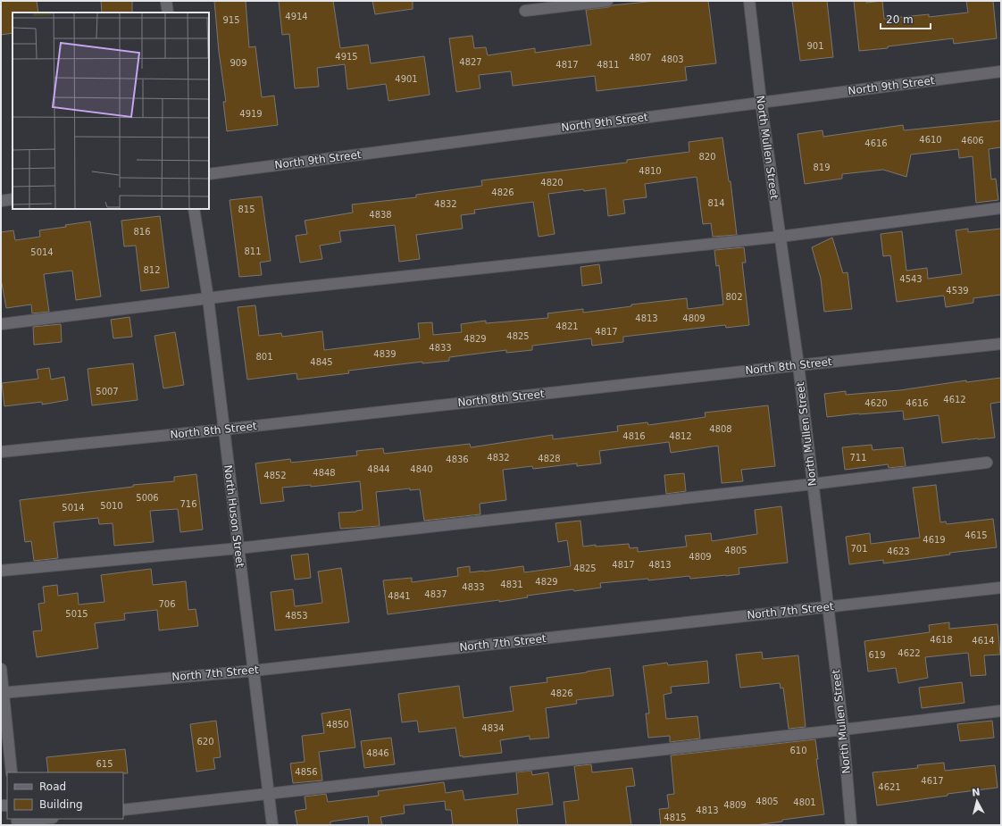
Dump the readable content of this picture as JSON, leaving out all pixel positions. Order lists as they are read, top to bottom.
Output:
{
  "streets": {
    "street": [
      "North 9th Street",
      "North Mullen Street",
      "North 8th Street",
      "North Huson Street",
      "North 7th Street"
    ]
  },
  "crossings": [
    ["North 9th Street", "North Mullen Street"],
    ["North Mullen Street", "North 8th Street"],
    ["North Mullen Street", "North 7th Street"],
    ["North 8th Street", "North Huson Street"],
    ["North Huson Street", "North 7th Street"]
  ],
  "house_numbers": [
    "4914",
    "915",
    "901",
    "4915",
    "4807",
    "4803",
    "4827",
    "909",
    "4817",
    "4811",
    "4901",
    "4919",
    "4610",
    "4606",
    "4616",
    "820",
    "819",
    "4810",
    "4820",
    "4826",
    "814",
    "4832",
    "815",
    "4838",
    "816",
    "811",
    "5014",
    "812",
    "4543",
    "4539",
    "802",
    "4813",
    "4809",
    "4821",
    "4817",
    "4825",
    "4829",
    "4833",
    "4839",
    "801",
    "4845",
    "5007",
    "4612",
    "4620",
    "4616",
    "4808",
    "4816",
    "4812",
    "4832",
    "711",
    "4828",
    "4836",
    "4844",
    "4840",
    "4848",
    "4852",
    "5006",
    "716",
    "5010",
    "5014",
    "4615",
    "4619",
    "701",
    "4805",
    "4623",
    "4809",
    "4817",
    "4813",
    "4825",
    "4829",
    "4831",
    "4833",
    "4837",
    "4841",
    "706",
    "5015",
    "4853",
    "4618",
    "4614",
    "4622",
    "619",
    "4826",
    "4850",
    "4834",
    "620",
    "610",
    "4846",
    "615",
    "4856",
    "4617",
    "4621",
    "4805",
    "4801",
    "4809",
    "4813",
    "4815"
  ],
  "legend": ["Road", "Building"],
  "scale_bar": "20 m",
  "north": "top"
}
